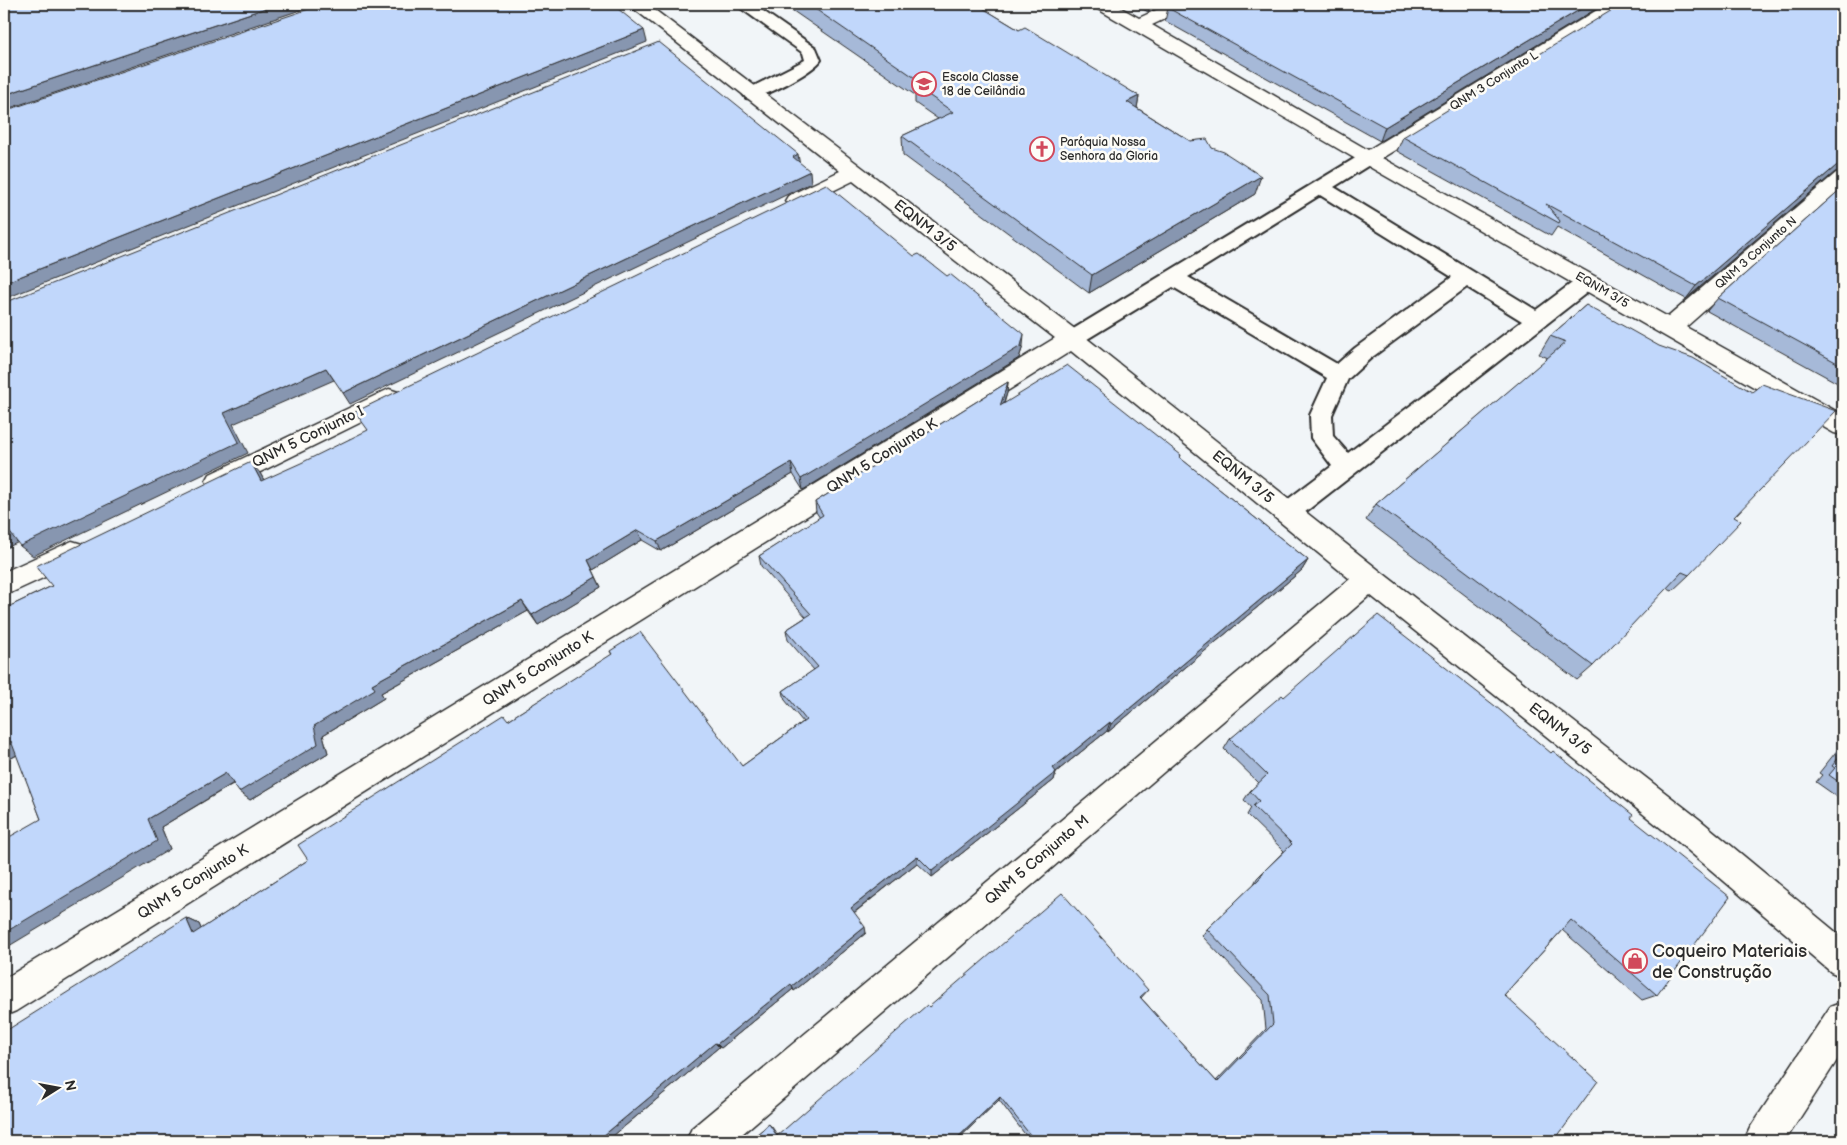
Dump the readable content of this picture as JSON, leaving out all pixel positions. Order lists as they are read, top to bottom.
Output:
{
  "streets": {
    "street": [
      "QNM 3 Conjunto L",
      "EQNM 3/5",
      "QNM 3 Conjunto N",
      "QNM 5 Conjunto I",
      "QNM 5 Conjunto K",
      "QNM 5 Conjunto M"
    ]
  },
  "crossings": [
    ["QNM 3 Conjunto L", "EQNM 3/5"],
    ["EQNM 3/5", "QNM 3 Conjunto N"],
    ["EQNM 3/5", "QNM 5 Conjunto K"],
    ["EQNM 3/5", "QNM 5 Conjunto M"]
  ],
  "places": {
    "school or university": ["Escola Classe 18 de Ceilândia"],
    "church": ["Paróquia Nossa Senhora da Gloria"],
    "shop": ["Coqueiro Materiais de Construção"]
  },
  "north": "right"
}
